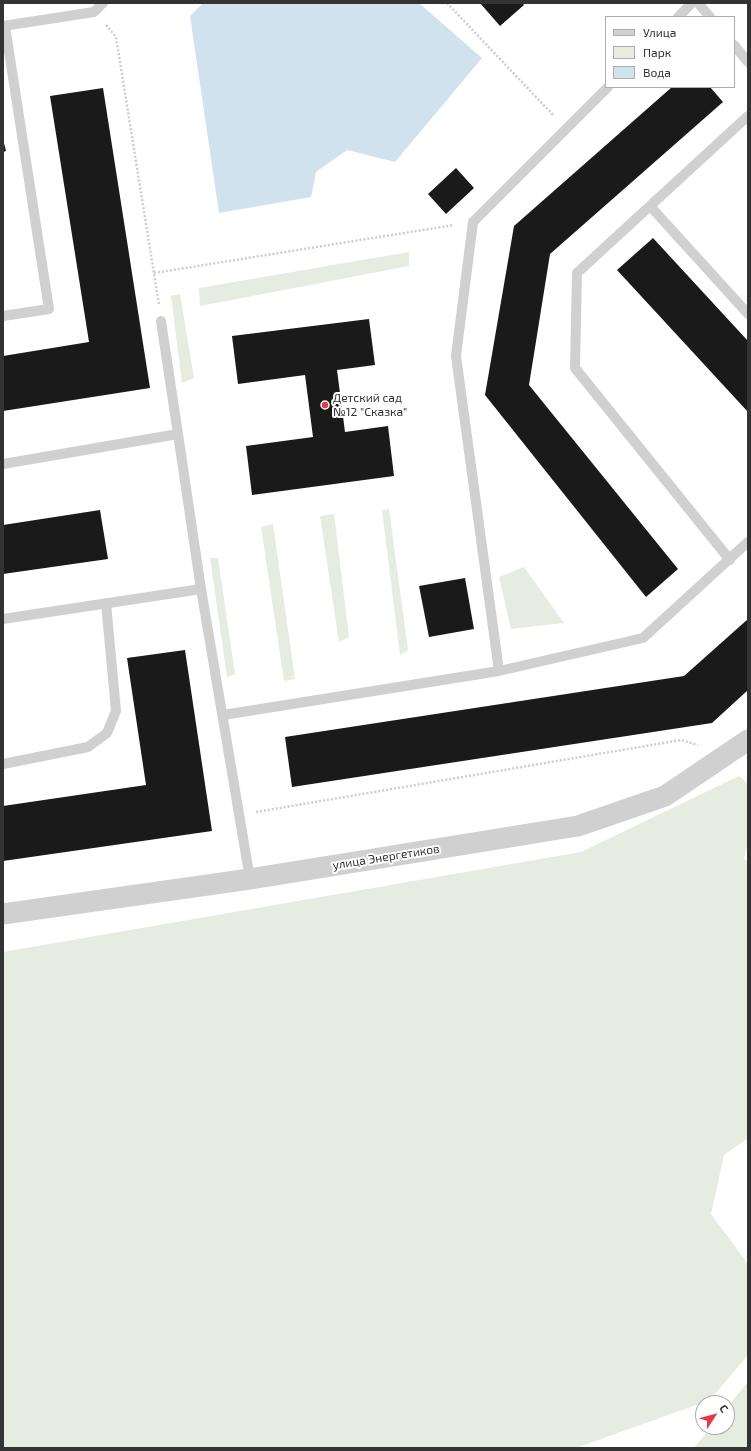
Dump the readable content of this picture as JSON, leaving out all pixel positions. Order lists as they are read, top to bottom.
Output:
{
  "streets": {
    "street": ["улица Энергетиков"]
  },
  "places": ["Детский сад №12 \"Сказка\""],
  "legend": ["Улица", "Парк", "Вода"],
  "north": "top right"
}
